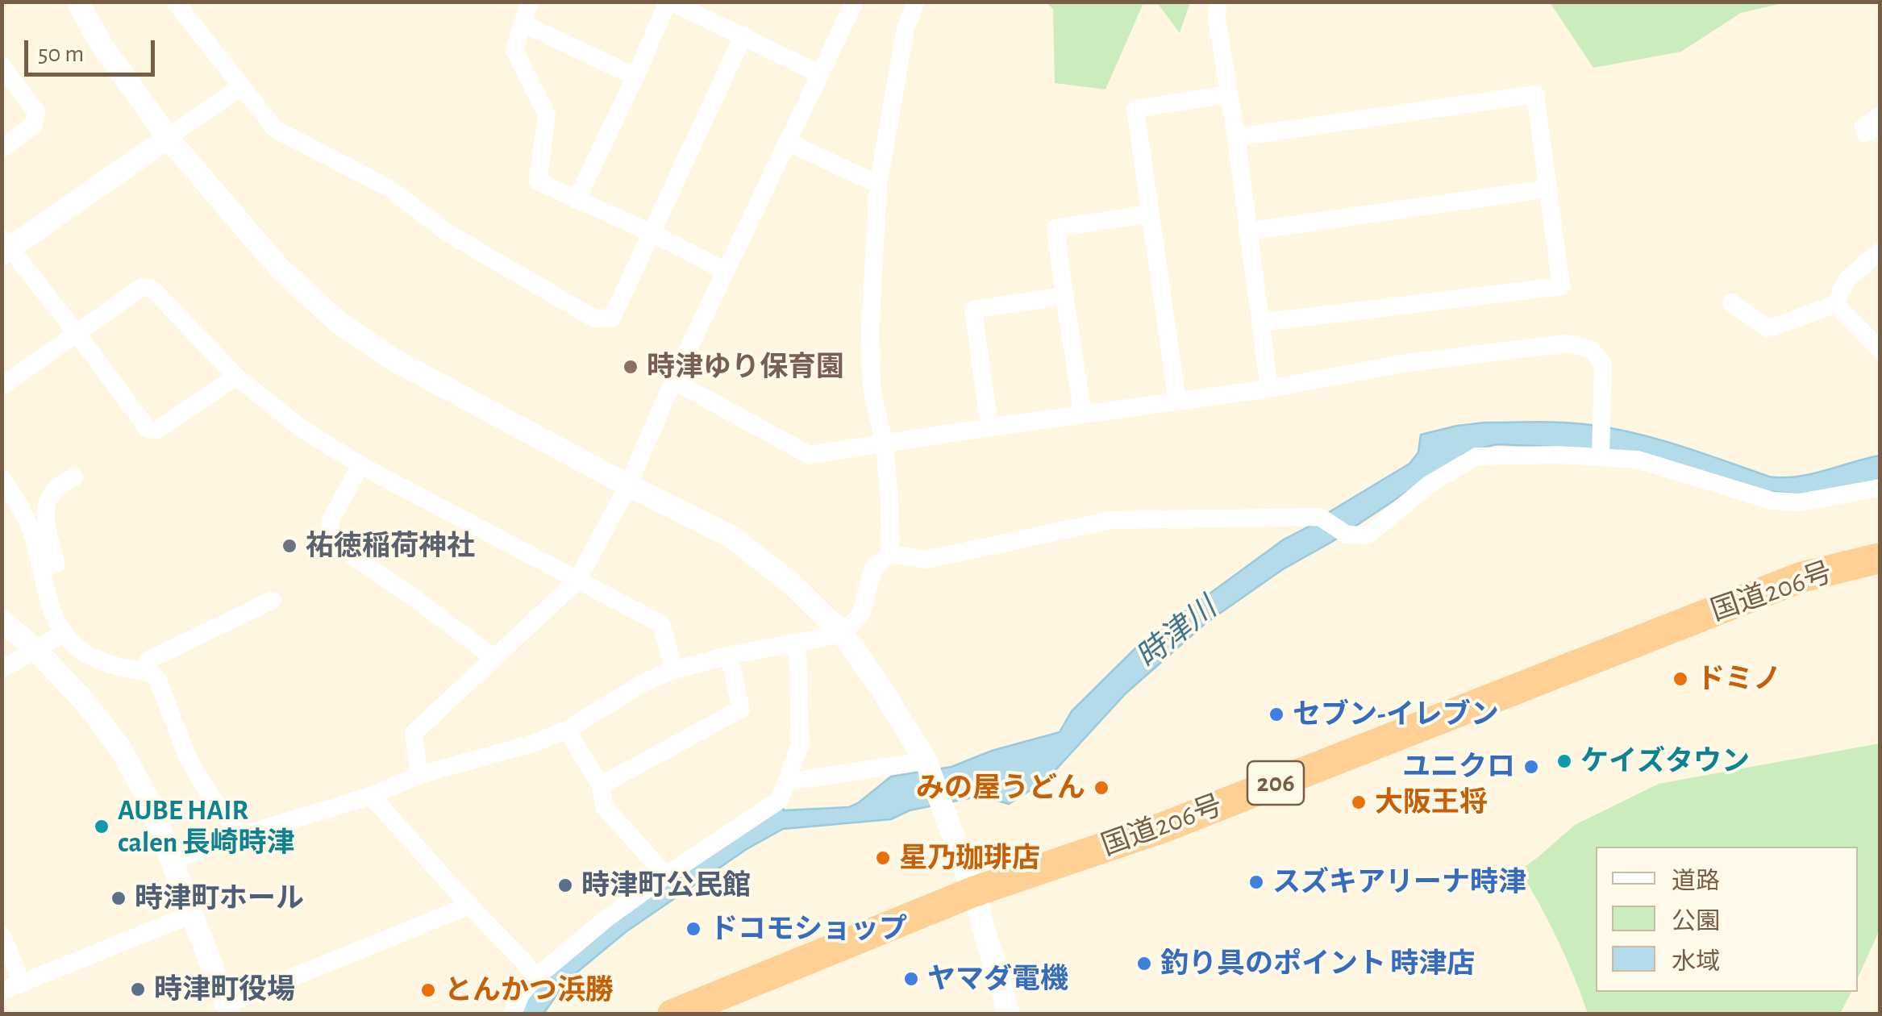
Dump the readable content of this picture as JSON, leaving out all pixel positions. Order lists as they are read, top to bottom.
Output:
{
  "streets": {
    "highway": ["国道206号", "206"]
  },
  "water": ["時津川"],
  "places": [
    "時津ゆり保育園",
    "祐徳稲荷神社",
    "ドミノ",
    "セブン-イレブン",
    "ケイズタウン",
    "ユニクロ",
    "みの屋うどん",
    "大阪王将",
    "AUBE HAIR calen 長崎時津",
    "星乃珈琲店",
    "スズキアリーナ時津",
    "時津町公民館",
    "時津町ホール",
    "ドコモショップ",
    "釣り具のポイント 時津店",
    "ヤマダ電機",
    "時津町役場",
    "とんかつ浜勝"
  ],
  "legend": ["道路", "公園", "水域"],
  "scale_bar": "50 m"
}
